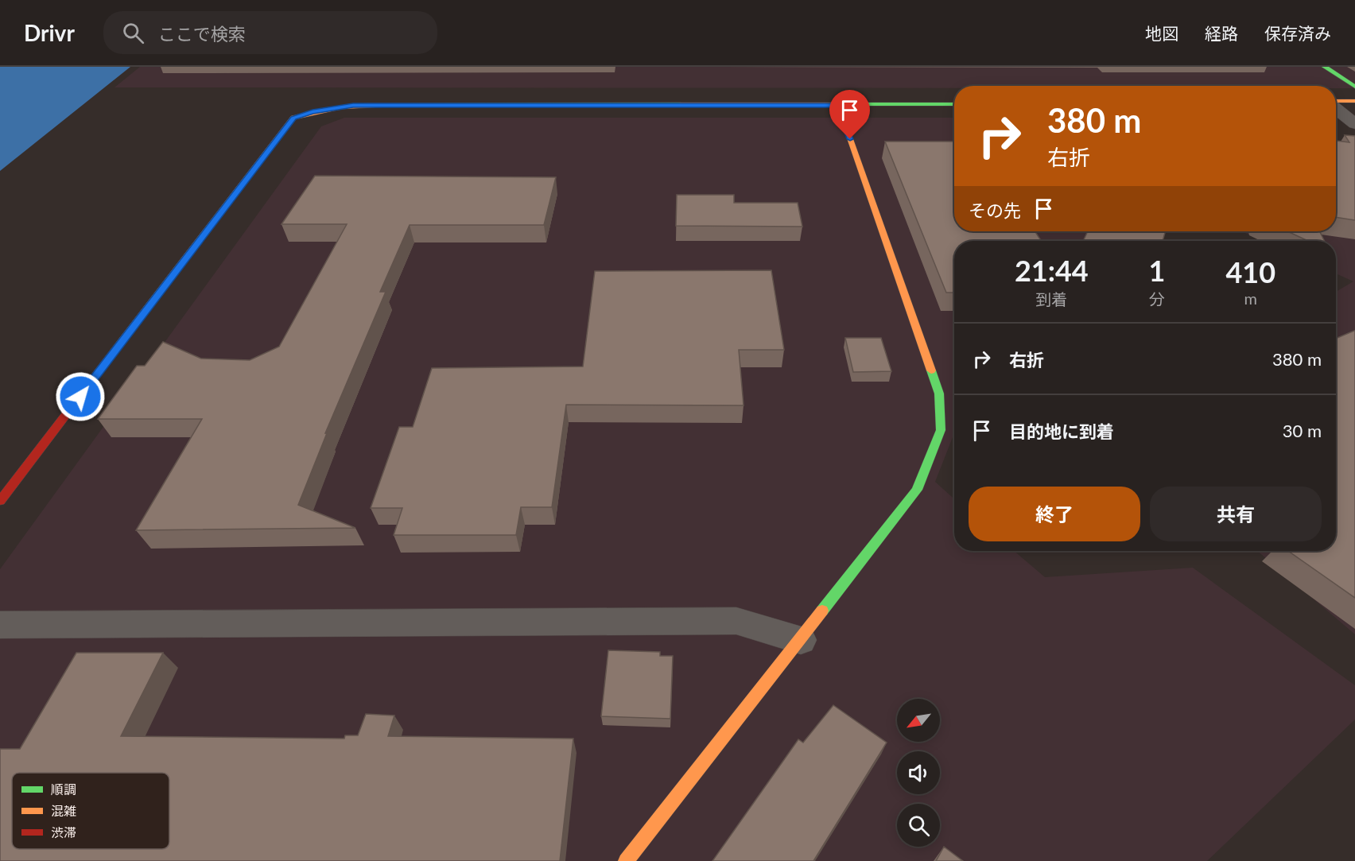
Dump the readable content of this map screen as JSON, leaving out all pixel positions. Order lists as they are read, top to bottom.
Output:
{
  "legend": ["順調", "混雑", "渋滞"],
  "north": "bottom left",
  "page": {
    "header": "Drivr",
    "search": "ここで検索",
    "nav": ["地図", "経路", "保存済み"],
    "turn": ["380 m", "右折"],
    "then": "その先",
    "eta": [
      "21:44",
      "到着",
      "1",
      "分",
      "410",
      "m"
    ],
    "list": [
      {
        "name": "右折",
        "value": "380 m"
      },
      {
        "name": "目的地に到着",
        "value": "30 m"
      }
    ],
    "buttons": ["終了", "共有"]
  }
}
